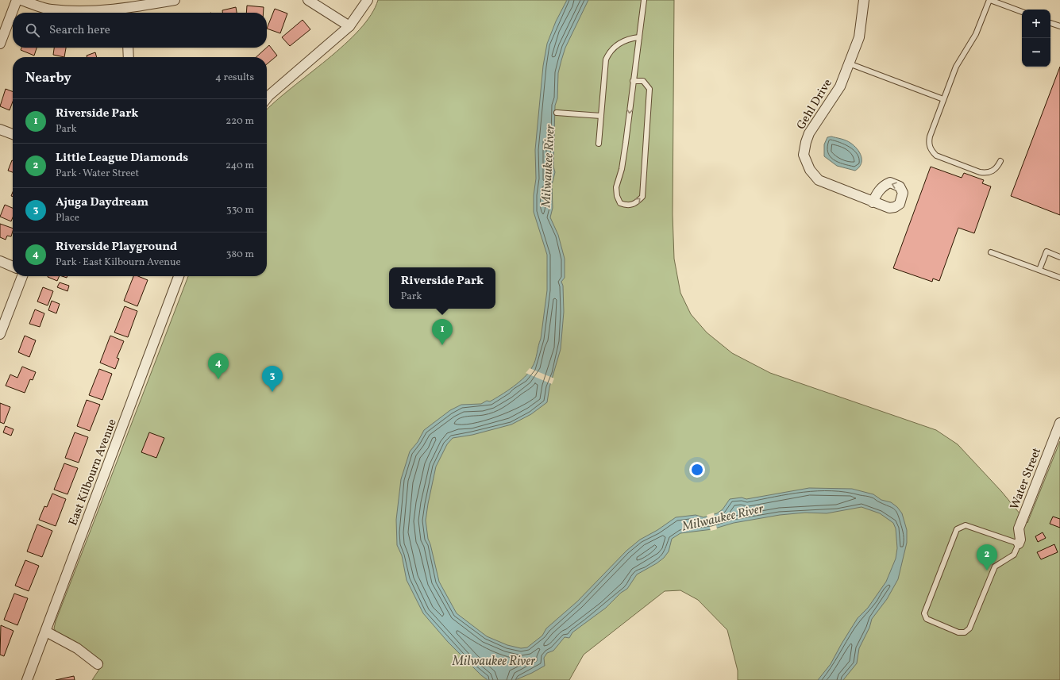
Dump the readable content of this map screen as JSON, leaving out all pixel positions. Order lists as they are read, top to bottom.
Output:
{
  "streets": {
    "street": ["Gehl Drive", "East Kilbourn Avenue", "Water Street"]
  },
  "water": ["Milwaukee River"],
  "page": {
    "map_buttons": ["+", "−"],
    "search": "Search here",
    "heading": ["Nearby", "4 results"],
    "list": [
      {
        "mark": "1",
        "name": "Riverside Park",
        "note": "Park",
        "value": "220 m"
      },
      {
        "mark": "2",
        "name": "Little League Diamonds",
        "note": "Park · Water Street",
        "value": "240 m"
      },
      {
        "mark": "3",
        "name": "Ajuga Daydream",
        "note": "Place",
        "value": "330 m"
      },
      {
        "mark": "4",
        "name": "Riverside Playground",
        "note": "Park · East Kilbourn Avenue",
        "value": "380 m"
      }
    ],
    "popup": ["Riverside Park", "Park"],
    "pins": [
      "1",
      "4",
      "3",
      "2"
    ]
  }
}
